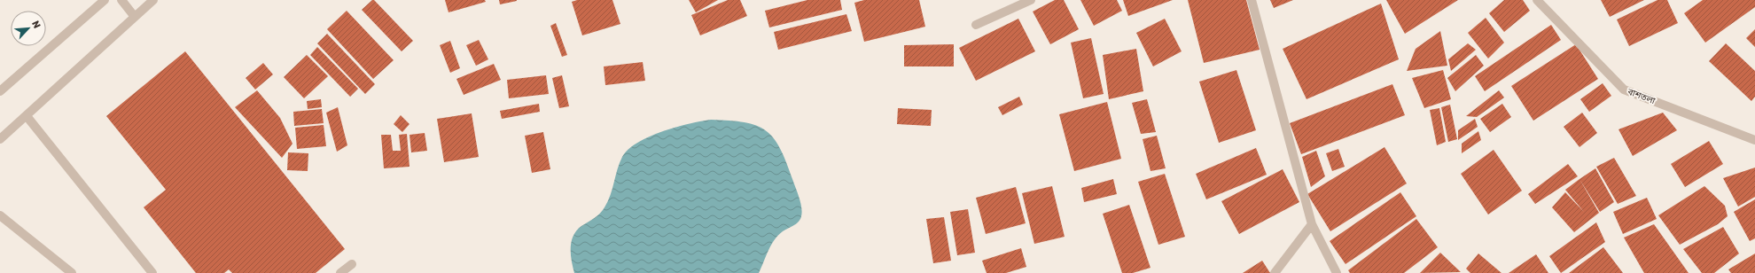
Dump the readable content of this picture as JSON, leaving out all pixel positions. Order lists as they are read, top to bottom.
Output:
{
  "streets": {
    "street": ["বাশতলা"]
  },
  "north": "top right"
}
